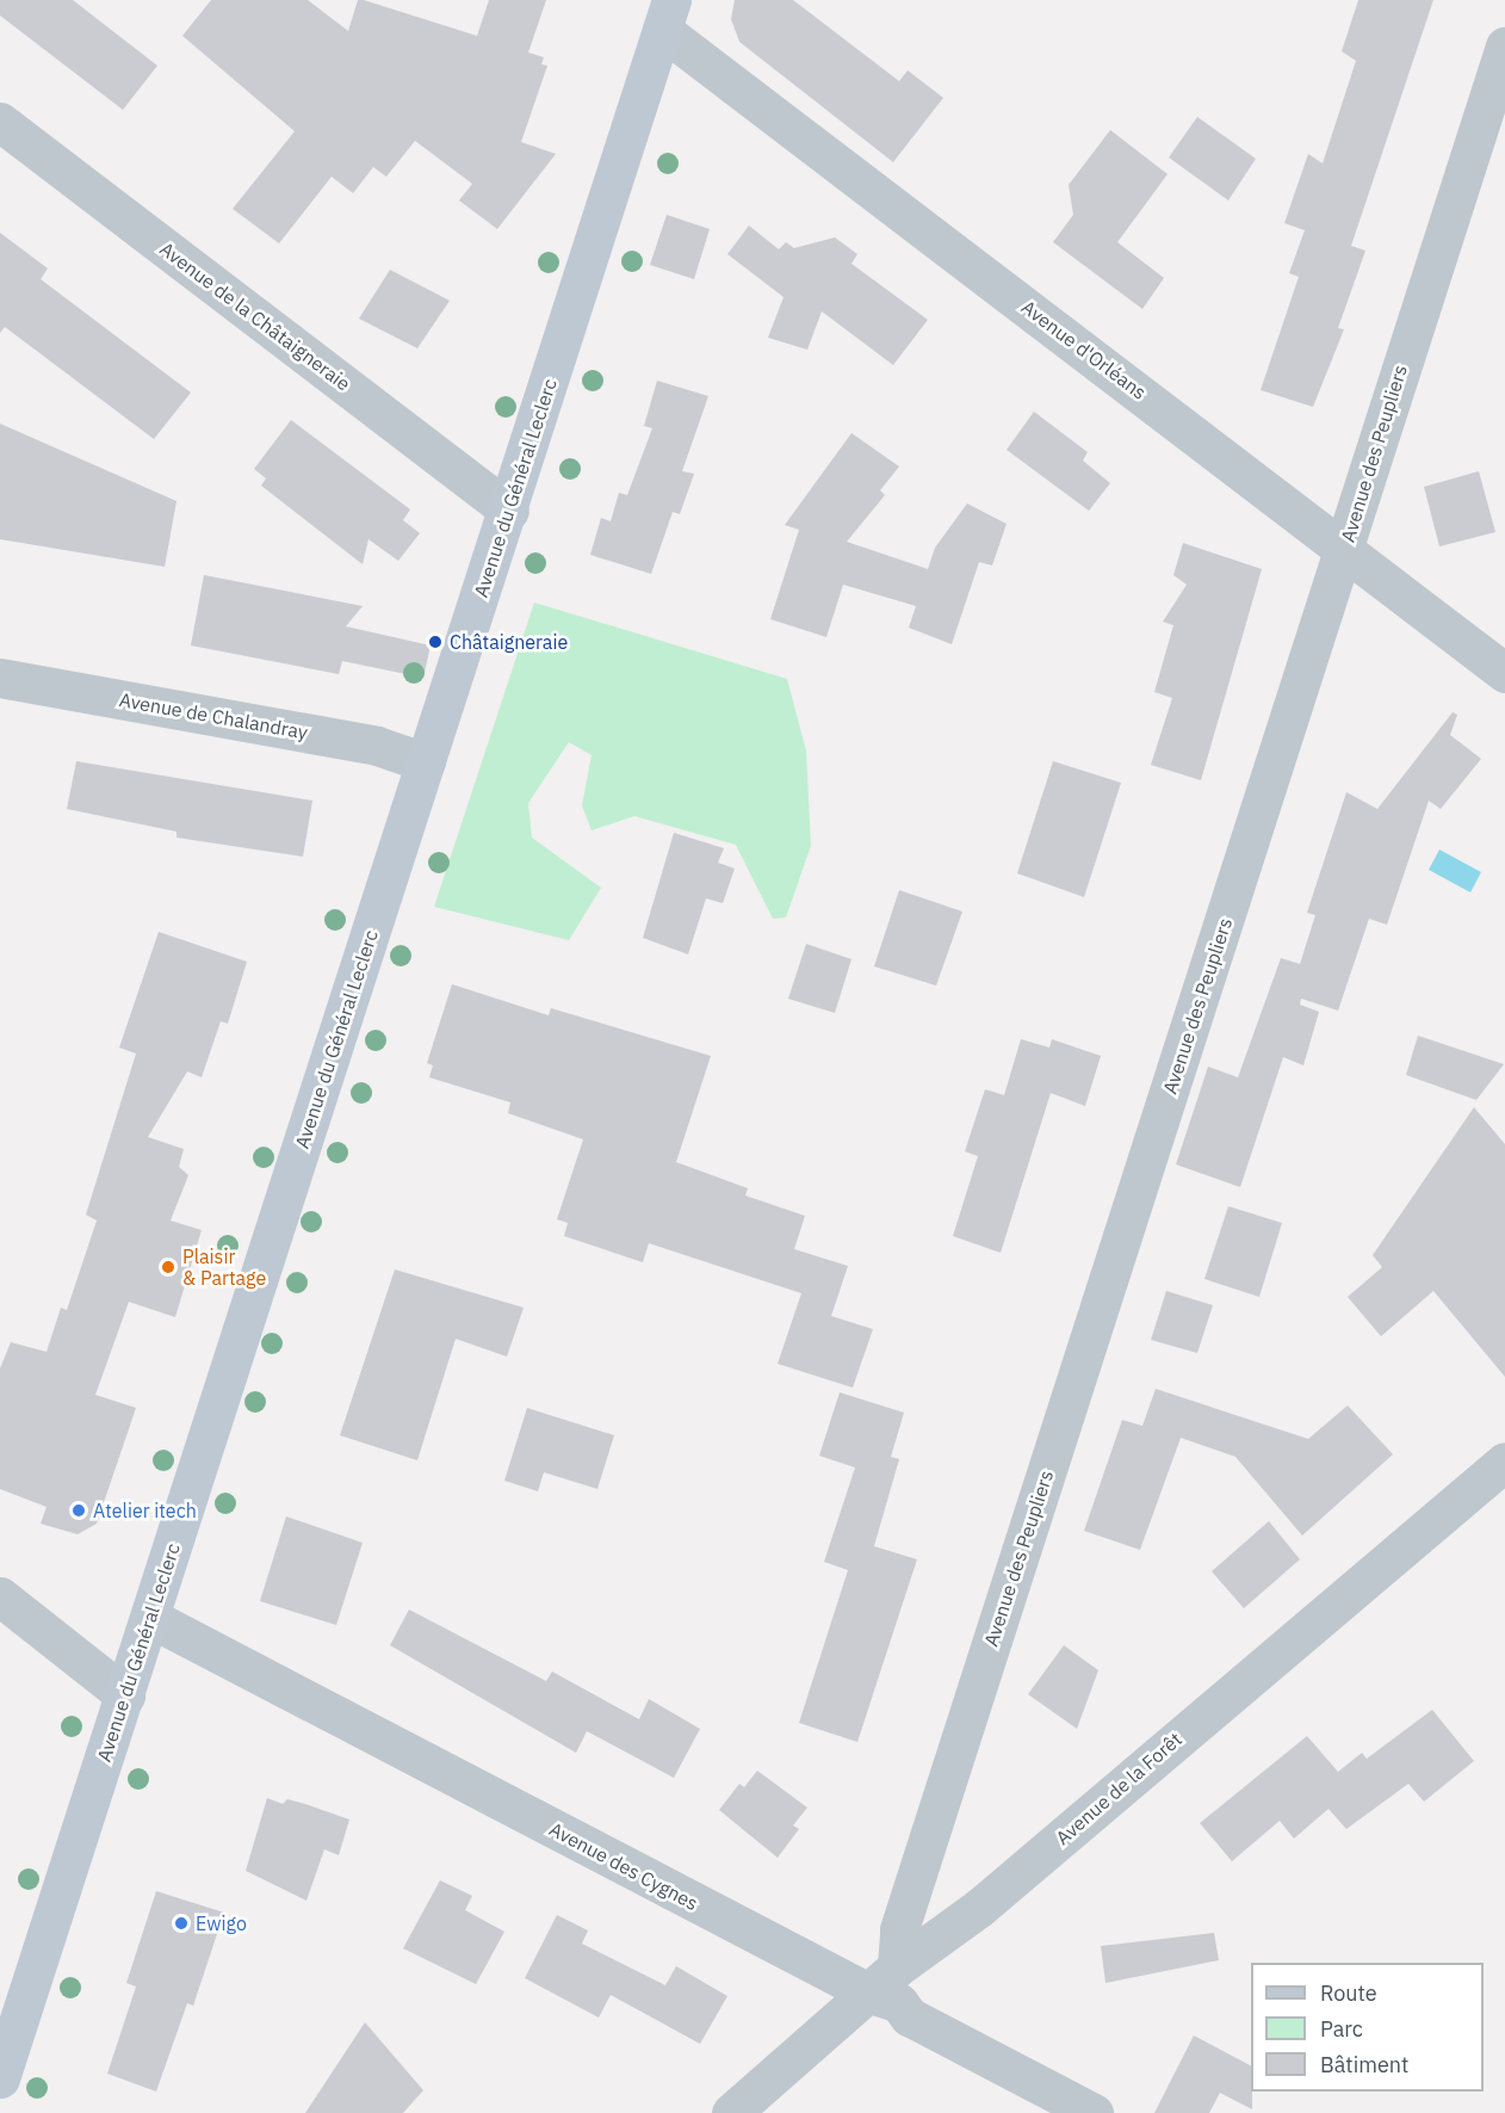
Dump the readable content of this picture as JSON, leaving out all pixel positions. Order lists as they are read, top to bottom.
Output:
{
  "streets": {
    "main road": ["Avenue du Général Leclerc"],
    "street": [
      "Avenue de la Châtaigneraie",
      "Avenue d'Orléans",
      "Avenue des Peupliers",
      "Avenue de Chalandray",
      "Avenue de la Forêt",
      "Avenue des Cygnes"
    ]
  },
  "crossings": [
    ["Avenue de la Châtaigneraie", "Avenue du Général Leclerc"],
    ["Avenue d'Orléans", "Avenue des Peupliers"],
    ["Avenue d'Orléans", "Avenue du Général Leclerc"],
    ["Avenue des Peupliers", "Avenue de la Forêt"],
    ["Avenue des Peupliers", "Avenue des Cygnes"],
    ["Avenue du Général Leclerc", "Avenue de Chalandray"],
    ["Avenue du Général Leclerc", "Avenue des Cygnes"],
    ["Avenue de la Forêt", "Avenue des Cygnes"]
  ],
  "places": [
    "Châtaigneraie",
    "Plaisir & Partage",
    "Atelier itech",
    "Ewigo"
  ],
  "legend": ["Route", "Parc", "Bâtiment"]
}
